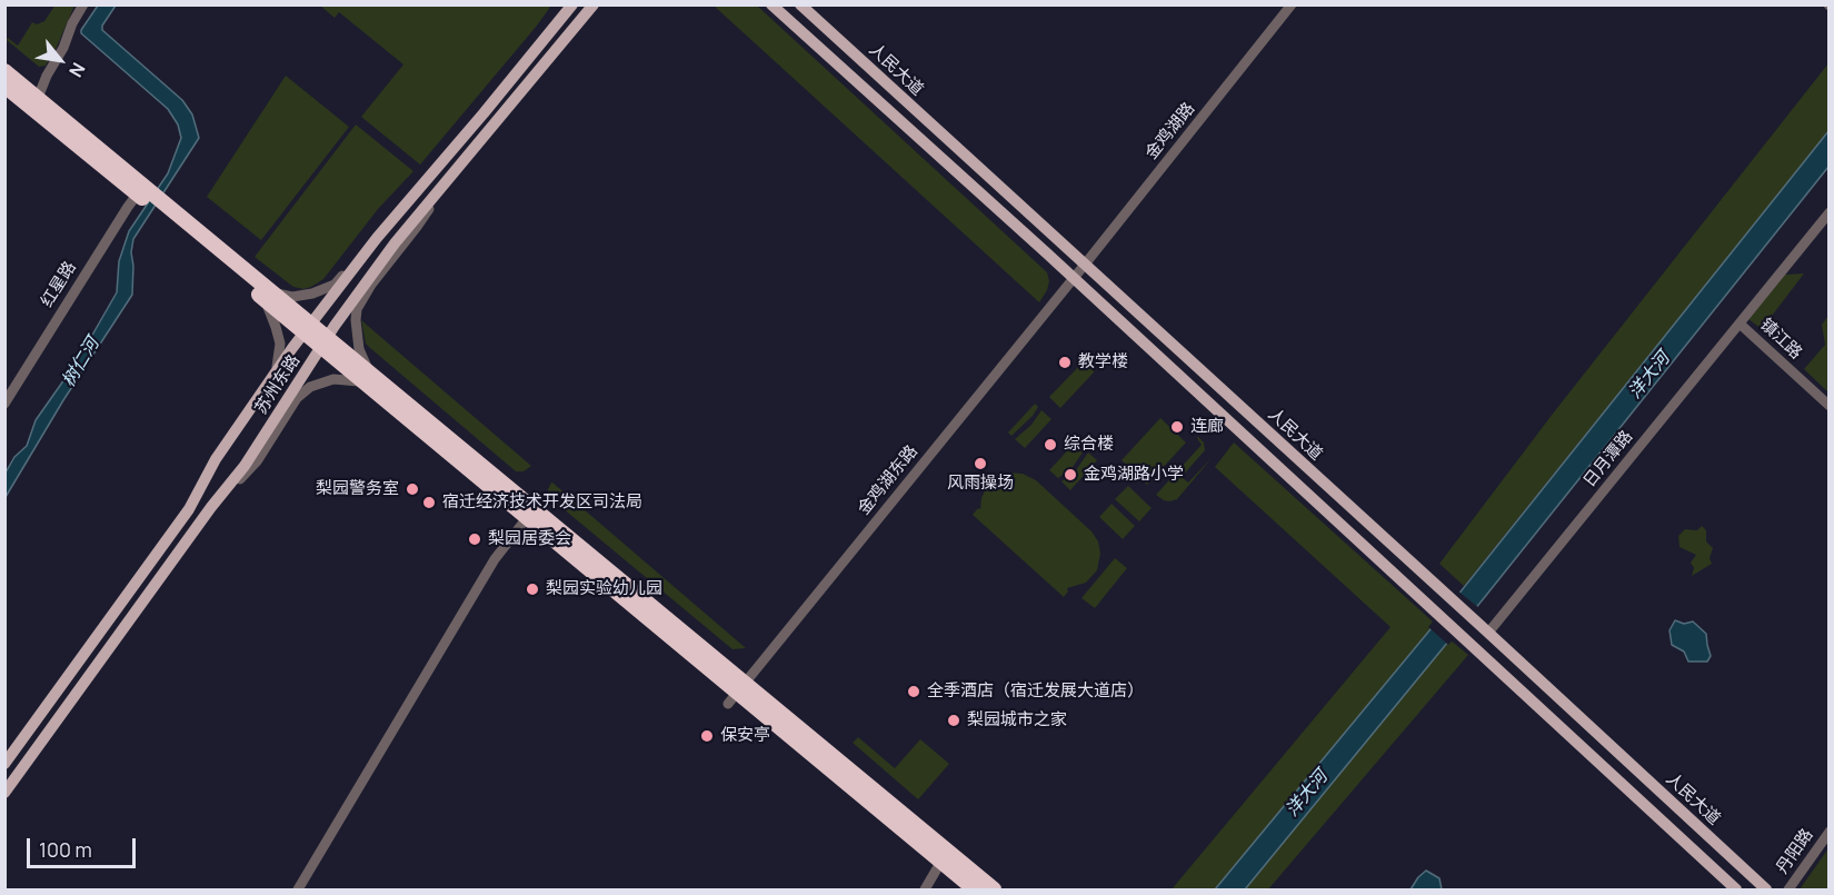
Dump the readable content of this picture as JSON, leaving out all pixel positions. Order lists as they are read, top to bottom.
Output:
{
  "streets": {
    "main road": ["人民大道", "苏州东路"],
    "street": [
      "金鸡湖路",
      "红星路",
      "镇江路",
      "日月潭路",
      "金鸡湖东路",
      "丹阳路"
    ]
  },
  "crossings": [
    ["人民大道", "金鸡湖路"],
    ["人民大道", "日月潭路"],
    ["人民大道", "金鸡湖东路"],
    ["金鸡湖路", "金鸡湖东路"],
    ["镇江路", "日月潭路"]
  ],
  "water": ["树仁河", "洋大河"],
  "places": [
    "教学楼",
    "连廊",
    "综合楼",
    "风雨操场",
    "金鸡湖路小学",
    "梨园警务室",
    "宿迁经济技术开发区司法局",
    "梨园居委会",
    "梨园实验幼儿园",
    "全季酒店（宿迁发展大道店）",
    "梨园城市之家",
    "保安亭"
  ],
  "scale_bar": "100 m",
  "north": "bottom right"
}
